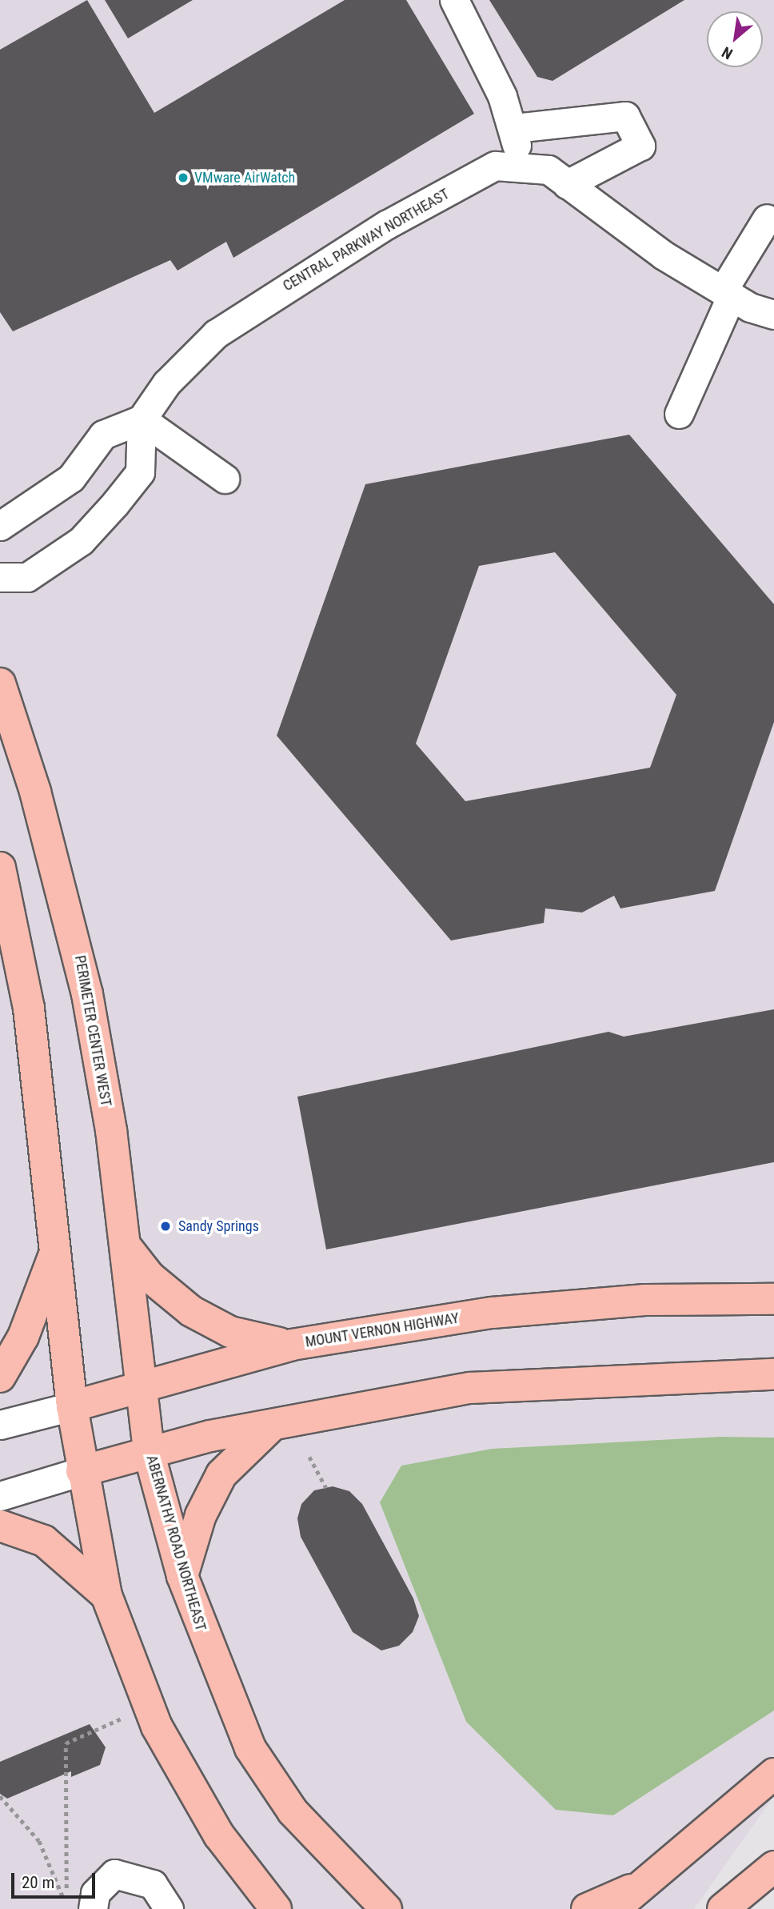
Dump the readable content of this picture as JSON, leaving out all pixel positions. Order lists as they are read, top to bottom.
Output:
{
  "streets": {
    "main road": ["PERIMETER CENTER WEST", "MOUNT VERNON HIGHWAY", "ABERNATHY ROAD NORTHEAST"],
    "street": ["CENTRAL PARKWAY NORTHEAST"]
  },
  "crossings": [
    ["PERIMETER CENTER WEST", "MOUNT VERNON HIGHWAY"],
    ["PERIMETER CENTER WEST", "ABERNATHY ROAD NORTHEAST"],
    ["MOUNT VERNON HIGHWAY", "ABERNATHY ROAD NORTHEAST"]
  ],
  "places": ["VMware AirWatch", "Sandy Springs"],
  "scale_bar": "20 m",
  "north": "bottom left"
}
